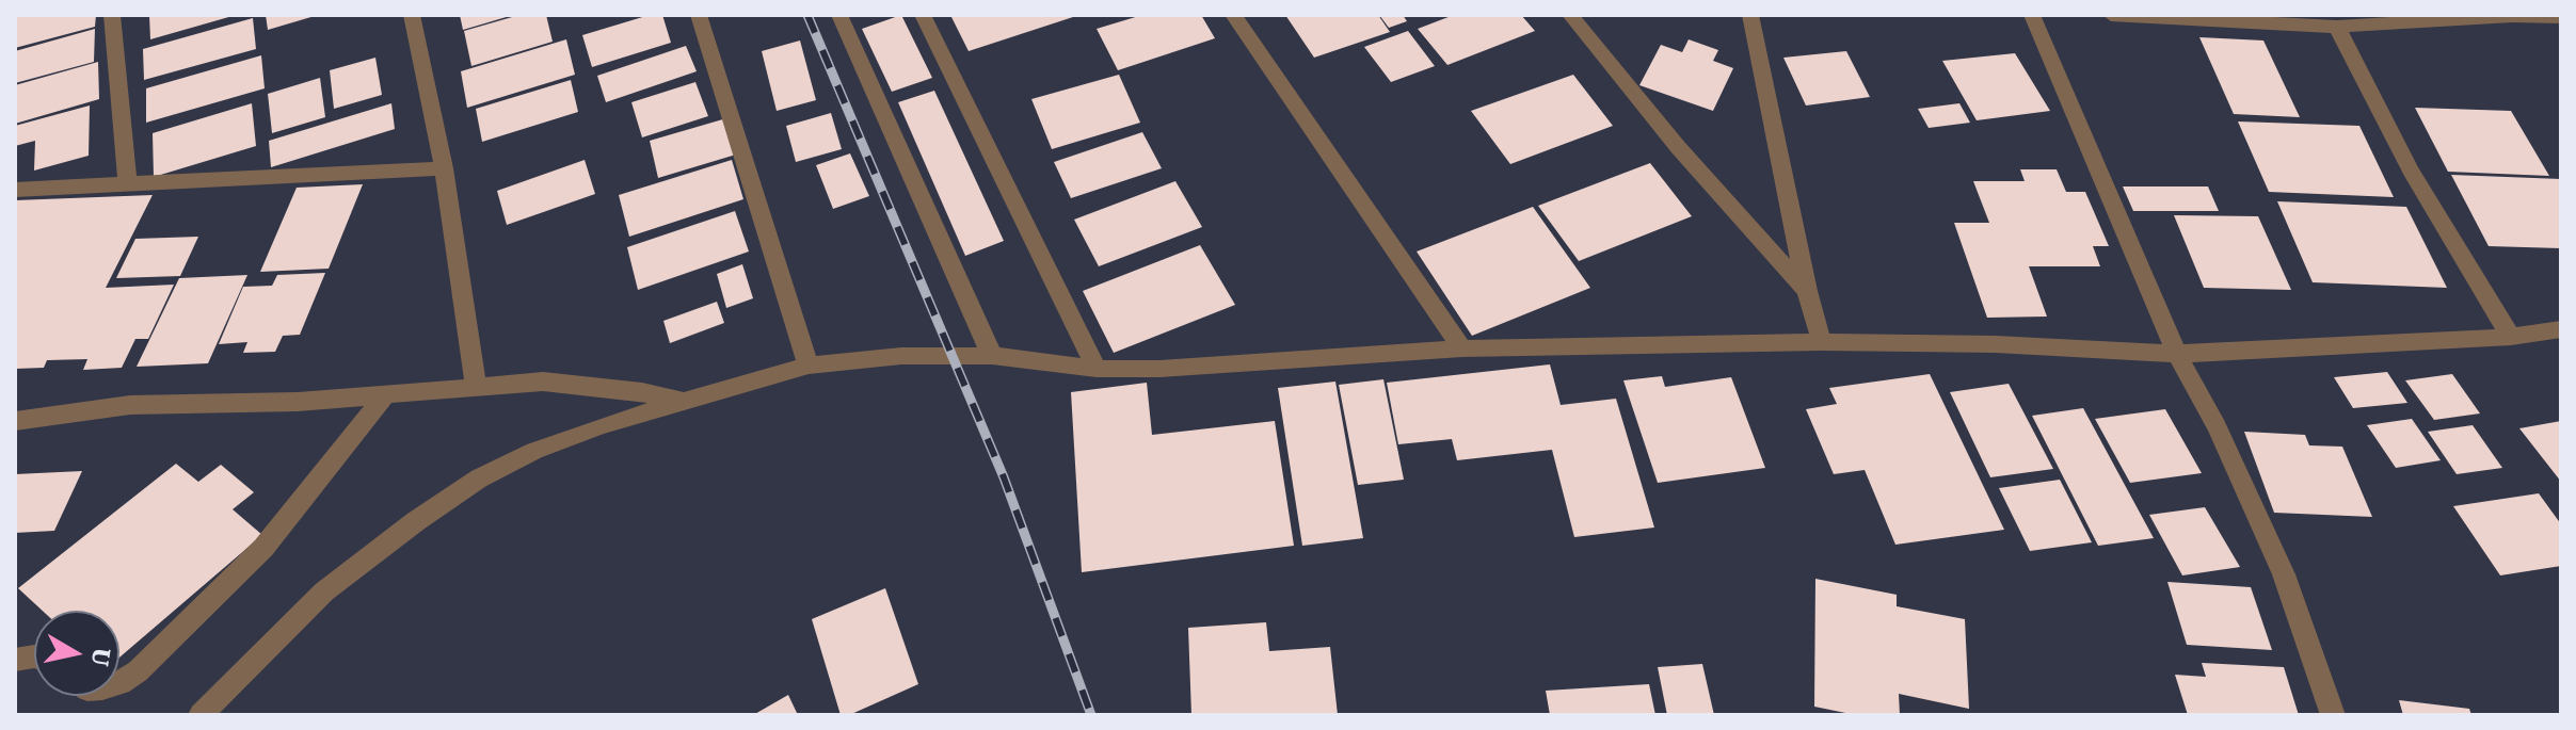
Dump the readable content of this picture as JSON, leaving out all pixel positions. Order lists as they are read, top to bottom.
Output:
{
  "north": "right"
}
